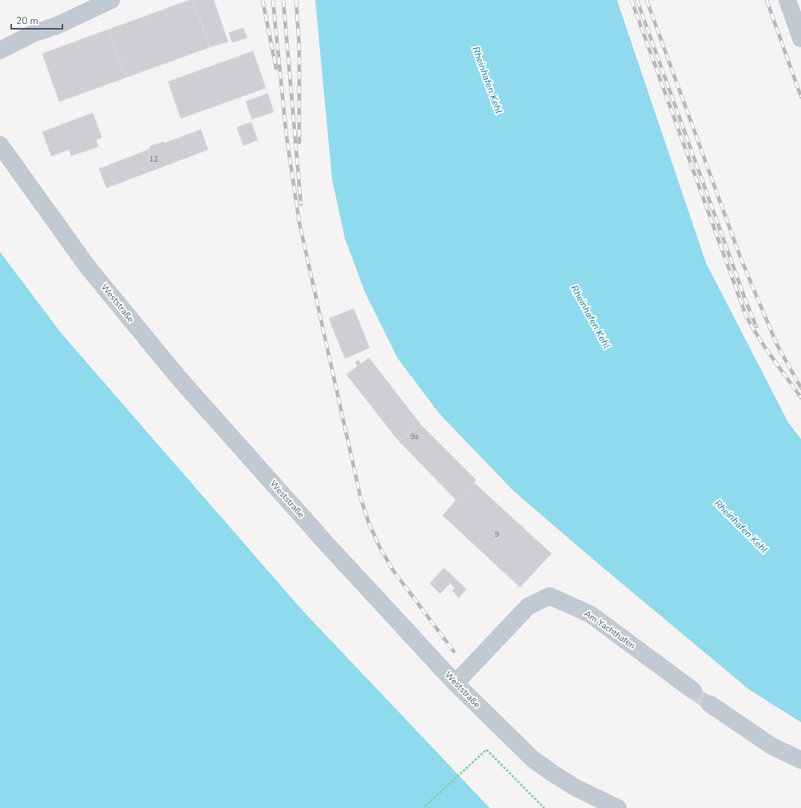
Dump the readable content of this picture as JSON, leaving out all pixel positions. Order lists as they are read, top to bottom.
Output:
{
  "streets": {
    "street": ["Weststraße", "Am Yachthafen"]
  },
  "crossings": [
    ["Weststraße", "Am Yachthafen"]
  ],
  "water": ["Rheinhafen Kehl"],
  "house_numbers": ["12", "9a", "9"],
  "scale_bar": "20 m"
}
